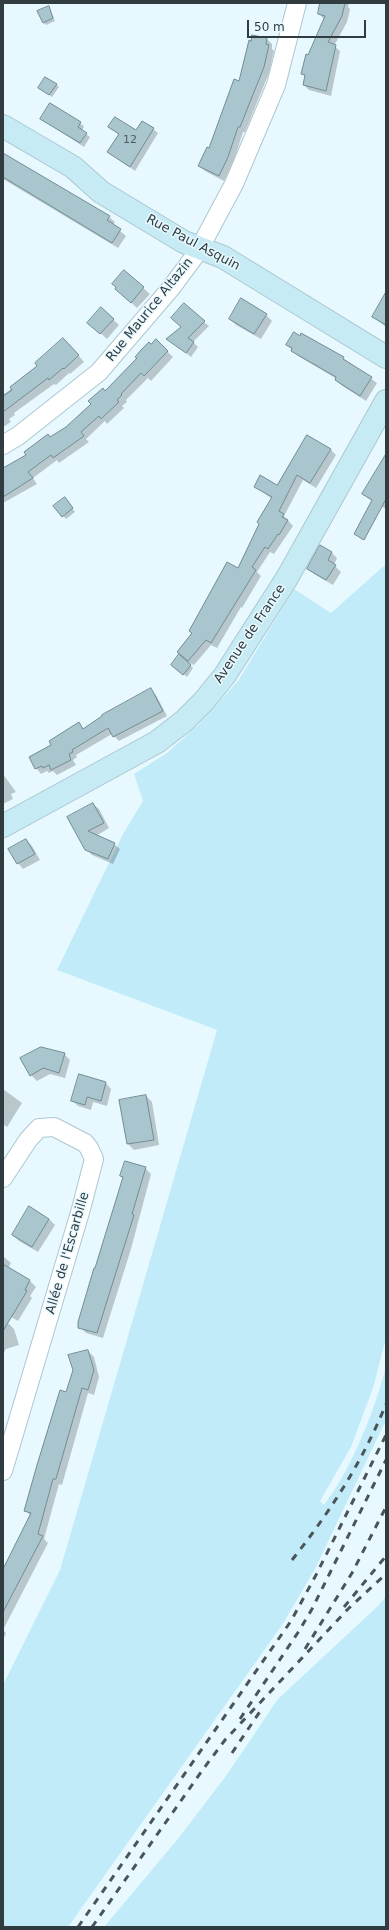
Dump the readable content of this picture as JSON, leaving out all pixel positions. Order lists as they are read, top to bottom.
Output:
{
  "streets": {
    "street": [
      "Rue Paul Asquin",
      "Rue Maurice Altazin",
      "Avenue de France",
      "Allée de l'Escarbille"
    ]
  },
  "crossings": [
    ["Rue Paul Asquin", "Rue Maurice Altazin"]
  ],
  "house_numbers": ["12"],
  "scale_bar": "50 m"
}
